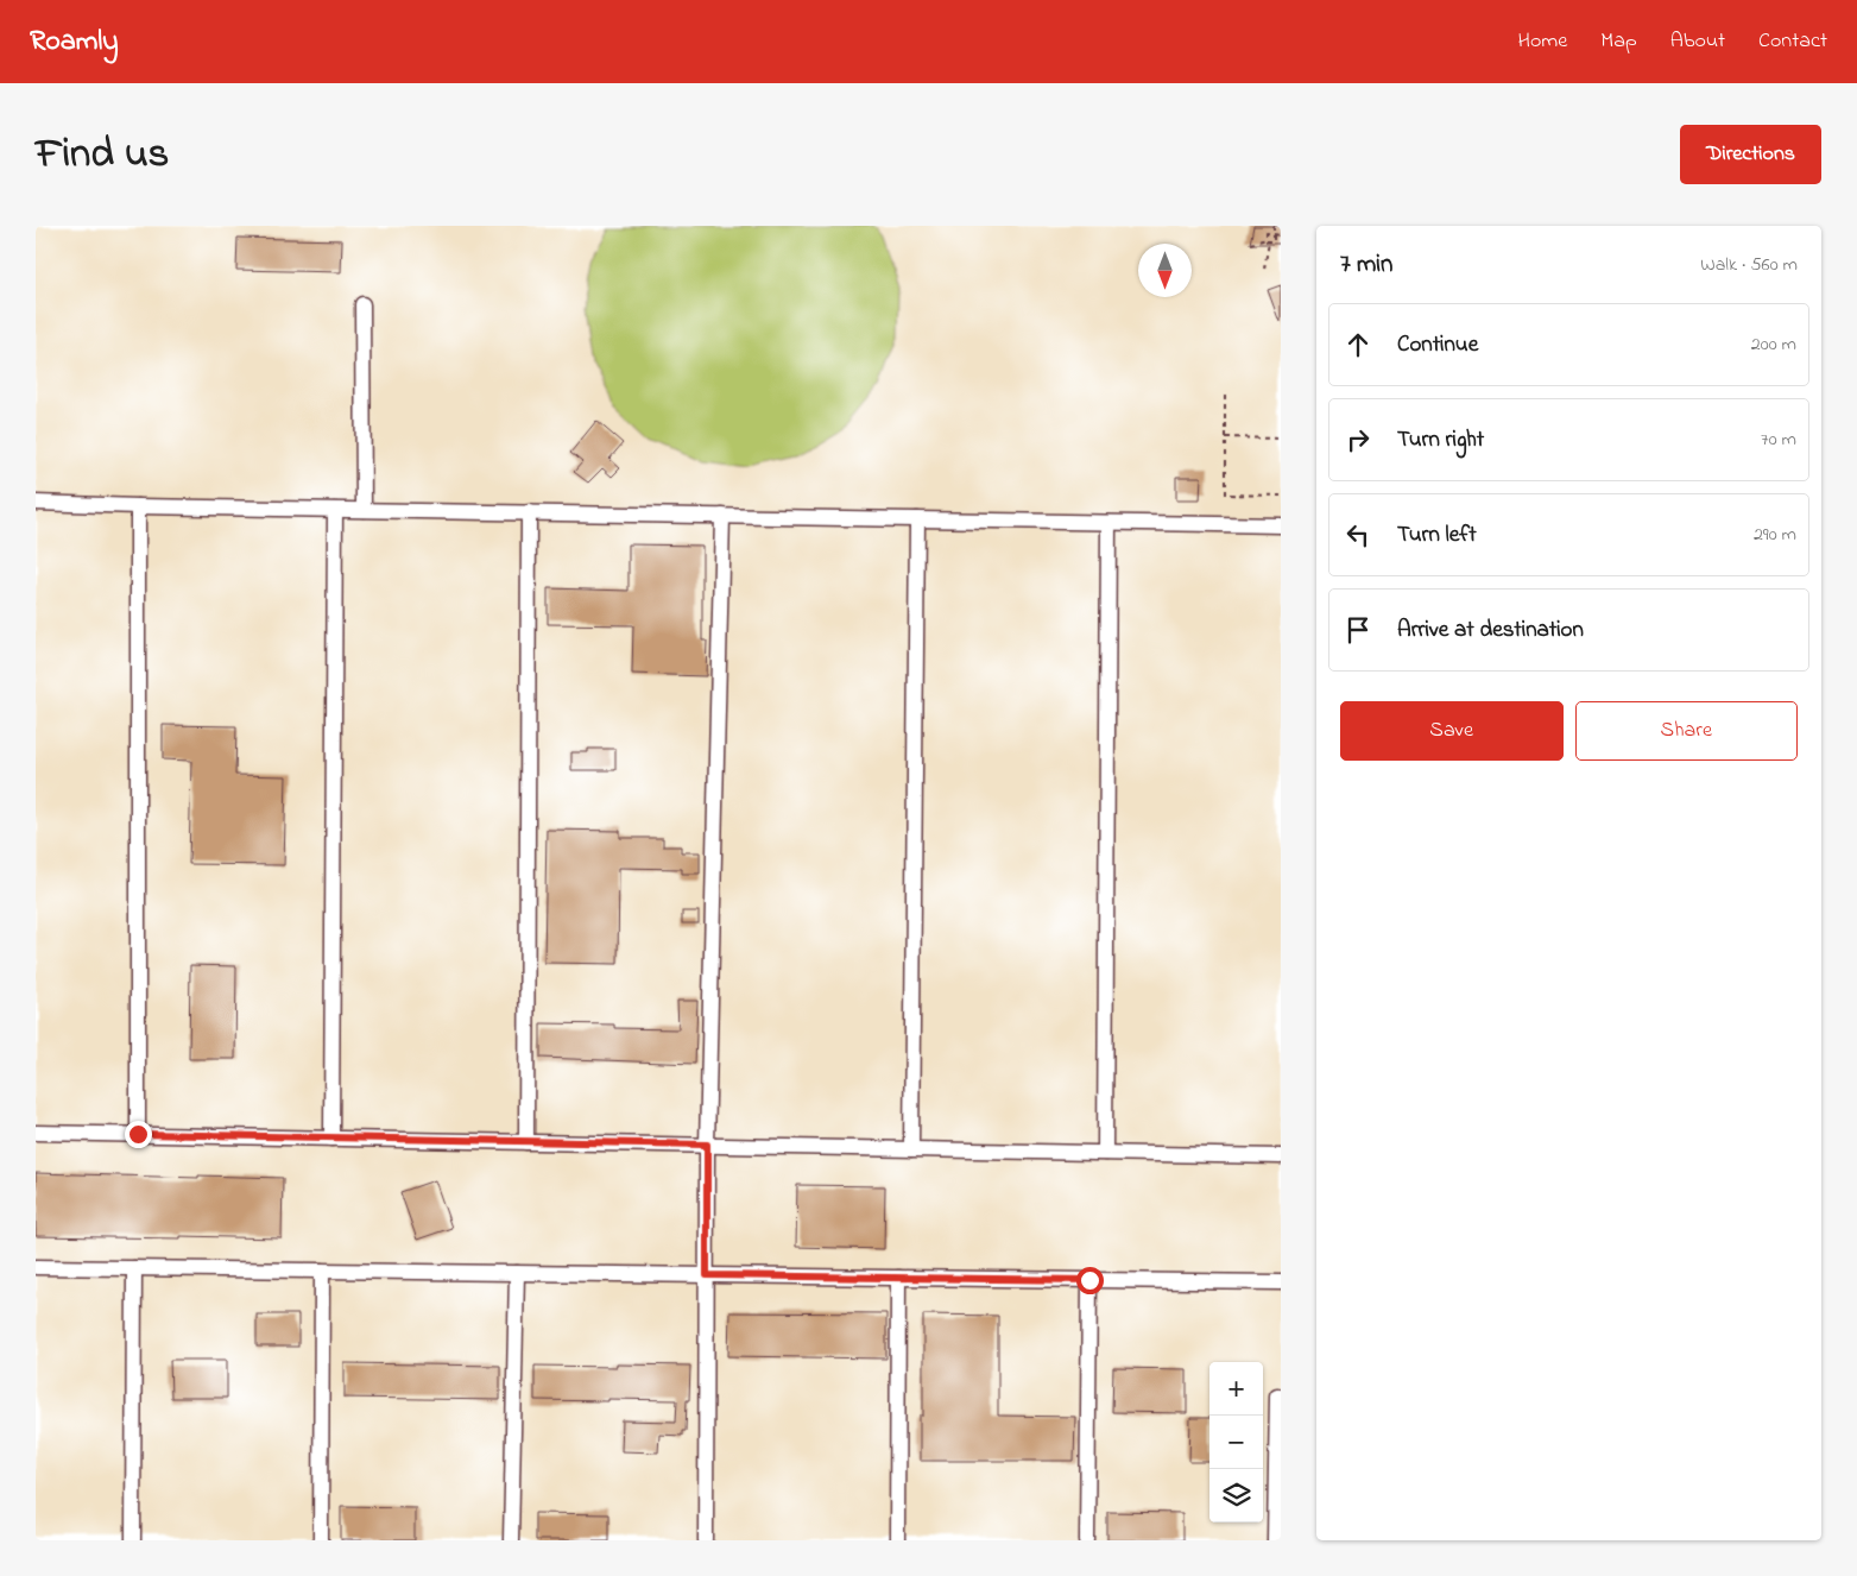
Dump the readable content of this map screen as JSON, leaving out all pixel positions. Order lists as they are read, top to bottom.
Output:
{
  "north": "bottom",
  "page": {
    "header": "Roamly",
    "nav": [
      "Home",
      "Map",
      "About",
      "Contact"
    ],
    "title": "Find us",
    "buttons": [
      "Directions",
      ["Save", "Share"]
    ],
    "heading": ["7 min", "Walk · 560 m"],
    "list": [
      ["Continue", "200 m"],
      ["Turn right", "70 m"],
      ["Turn left", "290 m"],
      "Arrive at destination"
    ],
    "map_buttons": ["+", "−"]
  }
}
